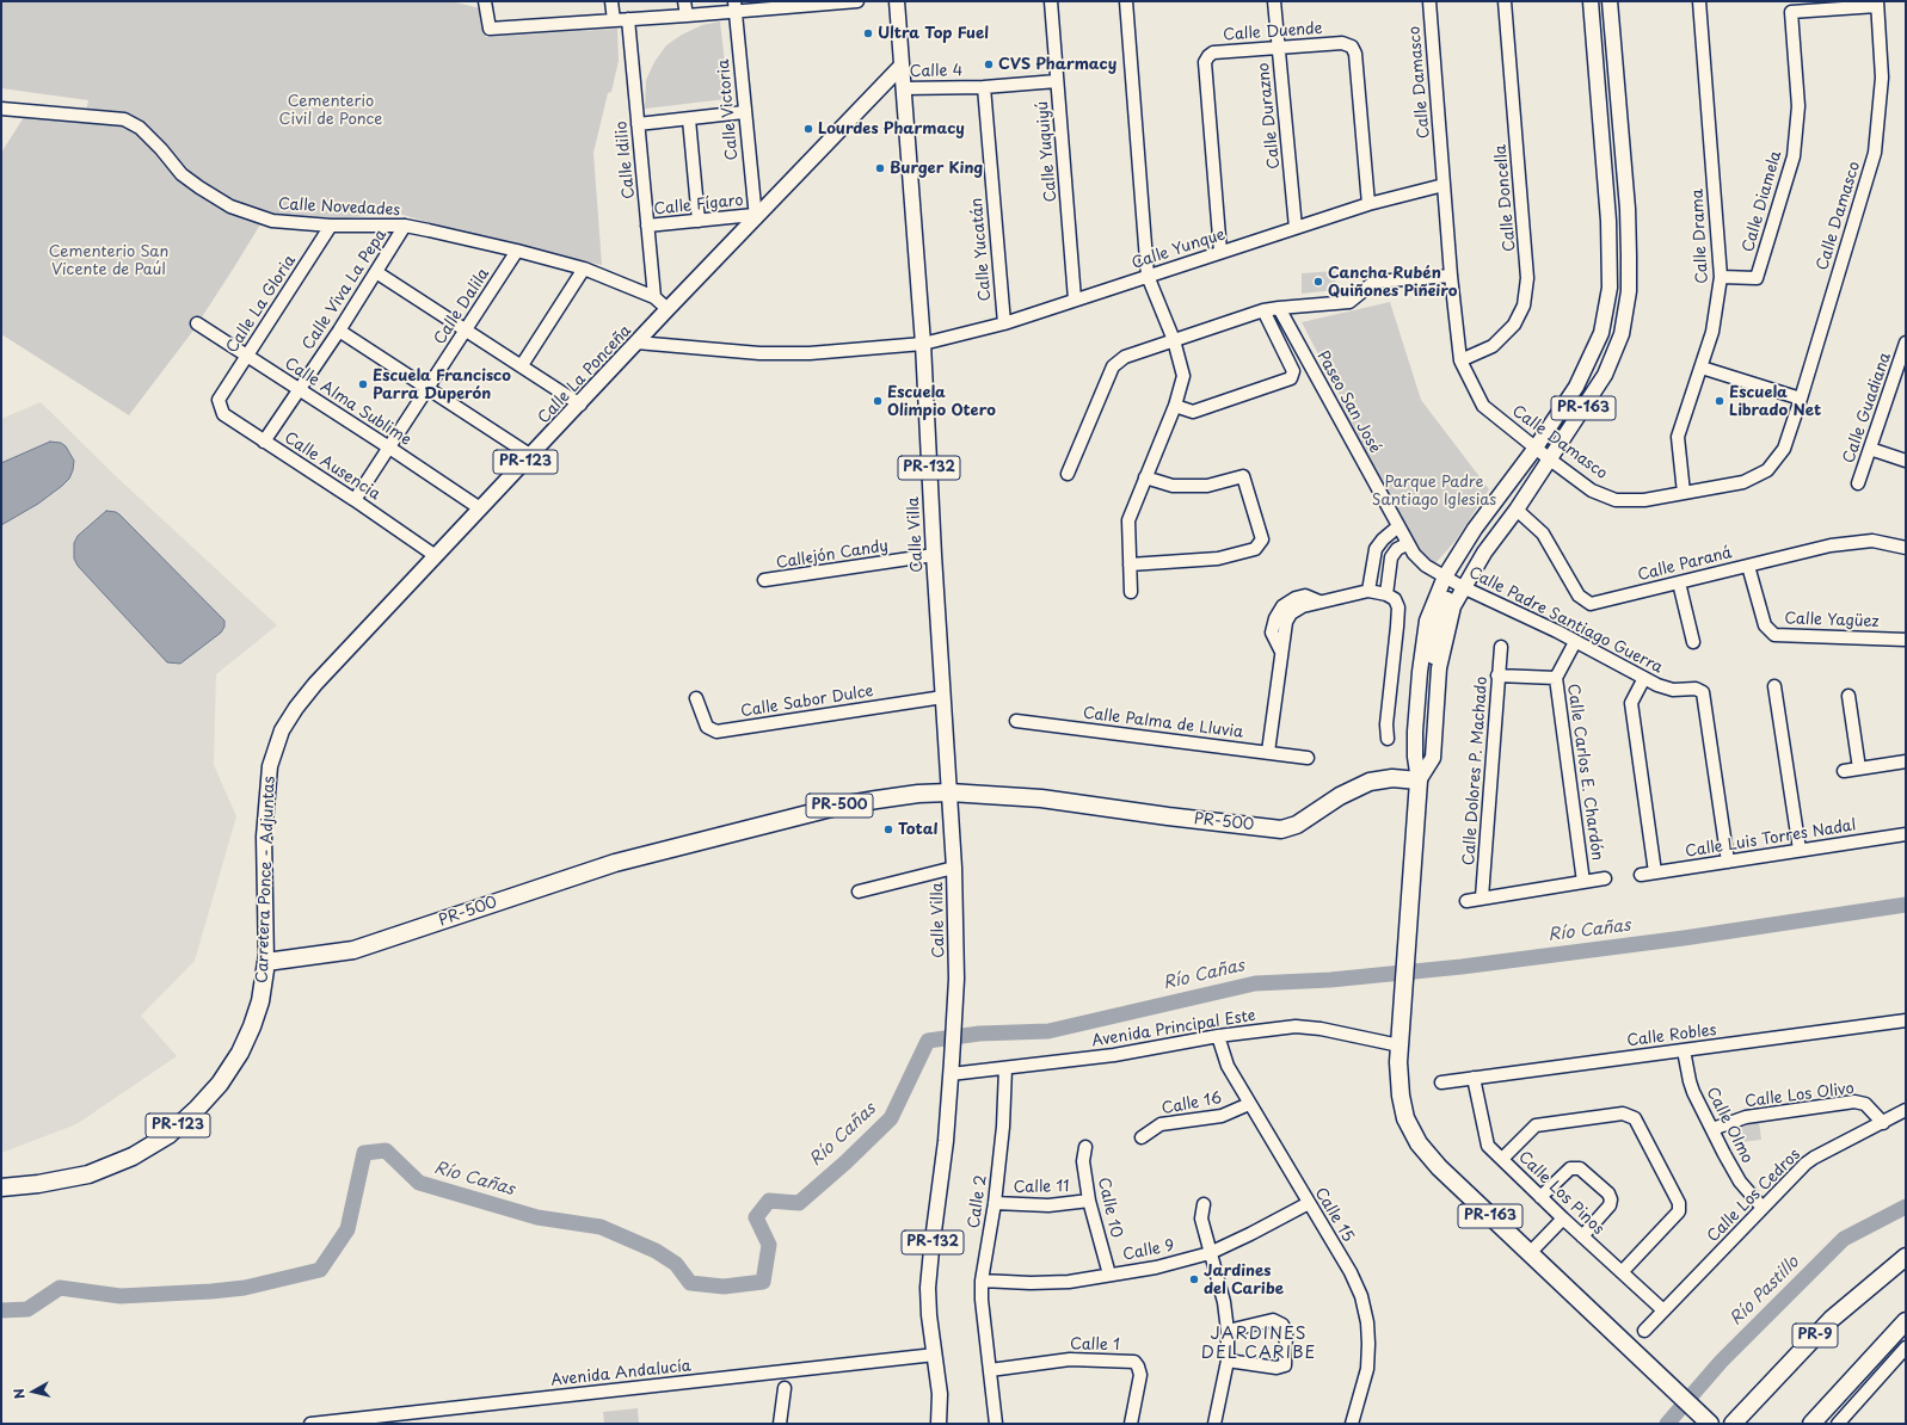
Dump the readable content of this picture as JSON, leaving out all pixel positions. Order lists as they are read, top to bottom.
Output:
{
  "streets": {
    "highway": [
      "PR-163",
      "PR-123",
      "PR-500",
      "Carretera Ponce - Adjuntas",
      "PR-9"
    ],
    "main road": ["Calle La Ponceña", "PR-132", "Calle Villa"],
    "street": [
      "Calle Duende",
      "Calle 4",
      "Calle Damasco",
      "Calle Victoria",
      "Calle Durazno",
      "Calle Yuquiyú",
      "Calle Idilio",
      "Calle Doncella",
      "Calle Diamela",
      "Calle Fígaro",
      "Calle Novedades",
      "Calle Drama",
      "Calle Yucatán",
      "Calle Yunque",
      "Calle Viva La Pepa",
      "Calle La Gloria",
      "Calle Dalila",
      "Calle Alma Sublime",
      "Paseo San José",
      "Calle Guadiana",
      "Calle Ausencia",
      "Callejón Candy",
      "Calle Paraná",
      "Calle Padre Santiago Guerra",
      "Calle Yagüez",
      "Calle Sabor Dulce",
      "Calle Palma de Lluvia",
      "Calle Dolores P. Machado",
      "Calle Carlos E. Chardón",
      "Calle Luis Torres Nadal",
      "Avenida Principal Este",
      "Calle Robles",
      "Calle Los Olivo",
      "Calle 16",
      "Calle Olmo",
      "Calle 11",
      "Calle Los Pinos",
      "Calle Los Cedros",
      "Calle 2",
      "Calle 10",
      "Calle 15",
      "Calle 9",
      "Calle 1",
      "Avenida Andalucía"
    ]
  },
  "crossings": [
    ["Calle Duende", "Calle Durazno"],
    ["Calle Duende", "Calle Yunque"],
    ["Calle 4", "Calle Yuquiyú"],
    ["Calle 4", "Calle Yucatán"],
    ["Calle 4", "Calle Villa"],
    ["Calle Damasco", "Calle Doncella"],
    ["Calle Damasco", "Calle Diamela"],
    ["Calle Damasco", "Calle Drama"],
    ["Calle Damasco", "Calle Yunque"],
    ["Calle Damasco", "PR-163"],
    ["Calle Victoria", "Calle Fígaro"],
    ["Calle Victoria", "Calle La Ponceña"],
    ["Calle Durazno", "Calle Yunque"],
    ["Calle Yuquiyú", "Calle Yunque"],
    ["Calle Idilio", "Calle Fígaro"],
    ["Calle Idilio", "Calle Novedades"],
    ["Calle Diamela", "Calle Drama"],
    ["Calle Fígaro", "Calle La Ponceña"],
    ["Calle Novedades", "Calle Viva La Pepa"],
    ["Calle Novedades", "Calle La Gloria"],
    ["Calle Novedades", "Calle Dalila"],
    ["Calle Novedades", "Calle La Ponceña"],
    ["Calle Yucatán", "Calle Yunque"],
    ["Calle Yunque", "Calle La Ponceña"],
    ["Calle Yunque", "Calle Villa"],
    ["Calle Viva La Pepa", "Calle Alma Sublime"],
    ["Calle Viva La Pepa", "Calle Ausencia"],
    ["Calle La Gloria", "Calle Alma Sublime"],
    ["Calle La Gloria", "Calle Ausencia"],
    ["Calle Dalila", "Calle Alma Sublime"],
    ["Calle Dalila", "Calle Ausencia"],
    ["Calle La Ponceña", "Calle Alma Sublime"],
    ["Calle La Ponceña", "Calle Ausencia"],
    ["Calle La Ponceña", "Calle Villa"],
    ["Calle La Ponceña", "Carretera Ponce - Adjuntas"],
    ["Paseo San José", "PR-163"],
    ["Paseo San José", "Calle Padre Santiago Guerra"],
    ["PR-163", "Calle Paraná"],
    ["PR-163", "Calle Padre Santiago Guerra"],
    ["PR-163", "PR-500"],
    ["PR-163", "Avenida Principal Este"],
    ["PR-132", "Calle Villa"],
    ["PR-132", "Avenida Principal Este"],
    ["PR-132", "Avenida Andalucía"],
    ["Calle Villa", "Callejón Candy"],
    ["Calle Villa", "Calle Sabor Dulce"],
    ["Calle Villa", "PR-500"],
    ["Calle Villa", "Avenida Principal Este"],
    ["Calle Paraná", "Calle Yagüez"],
    ["Calle Padre Santiago Guerra", "Calle Carlos E. Chardón"],
    ["Calle Padre Santiago Guerra", "Calle Luis Torres Nadal"],
    ["PR-500", "Carretera Ponce - Adjuntas"],
    ["Avenida Principal Este", "Calle 2"],
    ["Avenida Principal Este", "Calle 15"],
    ["Calle Robles", "Calle Olmo"],
    ["Calle Robles", "Calle Los Pinos"],
    ["Calle Los Olivo", "Calle Olmo"],
    ["Calle Los Olivo", "Calle Los Cedros"],
    ["Calle 16", "Calle 15"],
    ["Calle Olmo", "Calle Los Cedros"],
    ["Calle 11", "Calle 2"],
    ["Calle 11", "Calle 10"],
    ["Calle Los Pinos", "Calle Los Cedros"],
    ["Calle 2", "Calle 9"],
    ["Calle 2", "Calle 1"],
    ["Calle 10", "Calle 9"],
    ["Calle 15", "Calle 9"]
  ],
  "districts": ["JARDINES DEL CARIBE"],
  "water": ["Río Cañas", "Río Pastillo"],
  "parks": ["Cementerio Civil de Ponce", "Cementerio San Vicente de Paúl", "Parque Padre Santiago Iglesias"],
  "places": [
    "Ultra Top Fuel",
    "CVS Pharmacy",
    "Lourdes Pharmacy",
    "Burger King",
    "Cancha Rubén Quiñones Piñeiro",
    "Escuela Francisco Parra Duperón",
    "Escuela Olimpio Otero",
    "Escuela Librado Net",
    "Total",
    "Jardines del Caribe"
  ],
  "north": "left"
}
